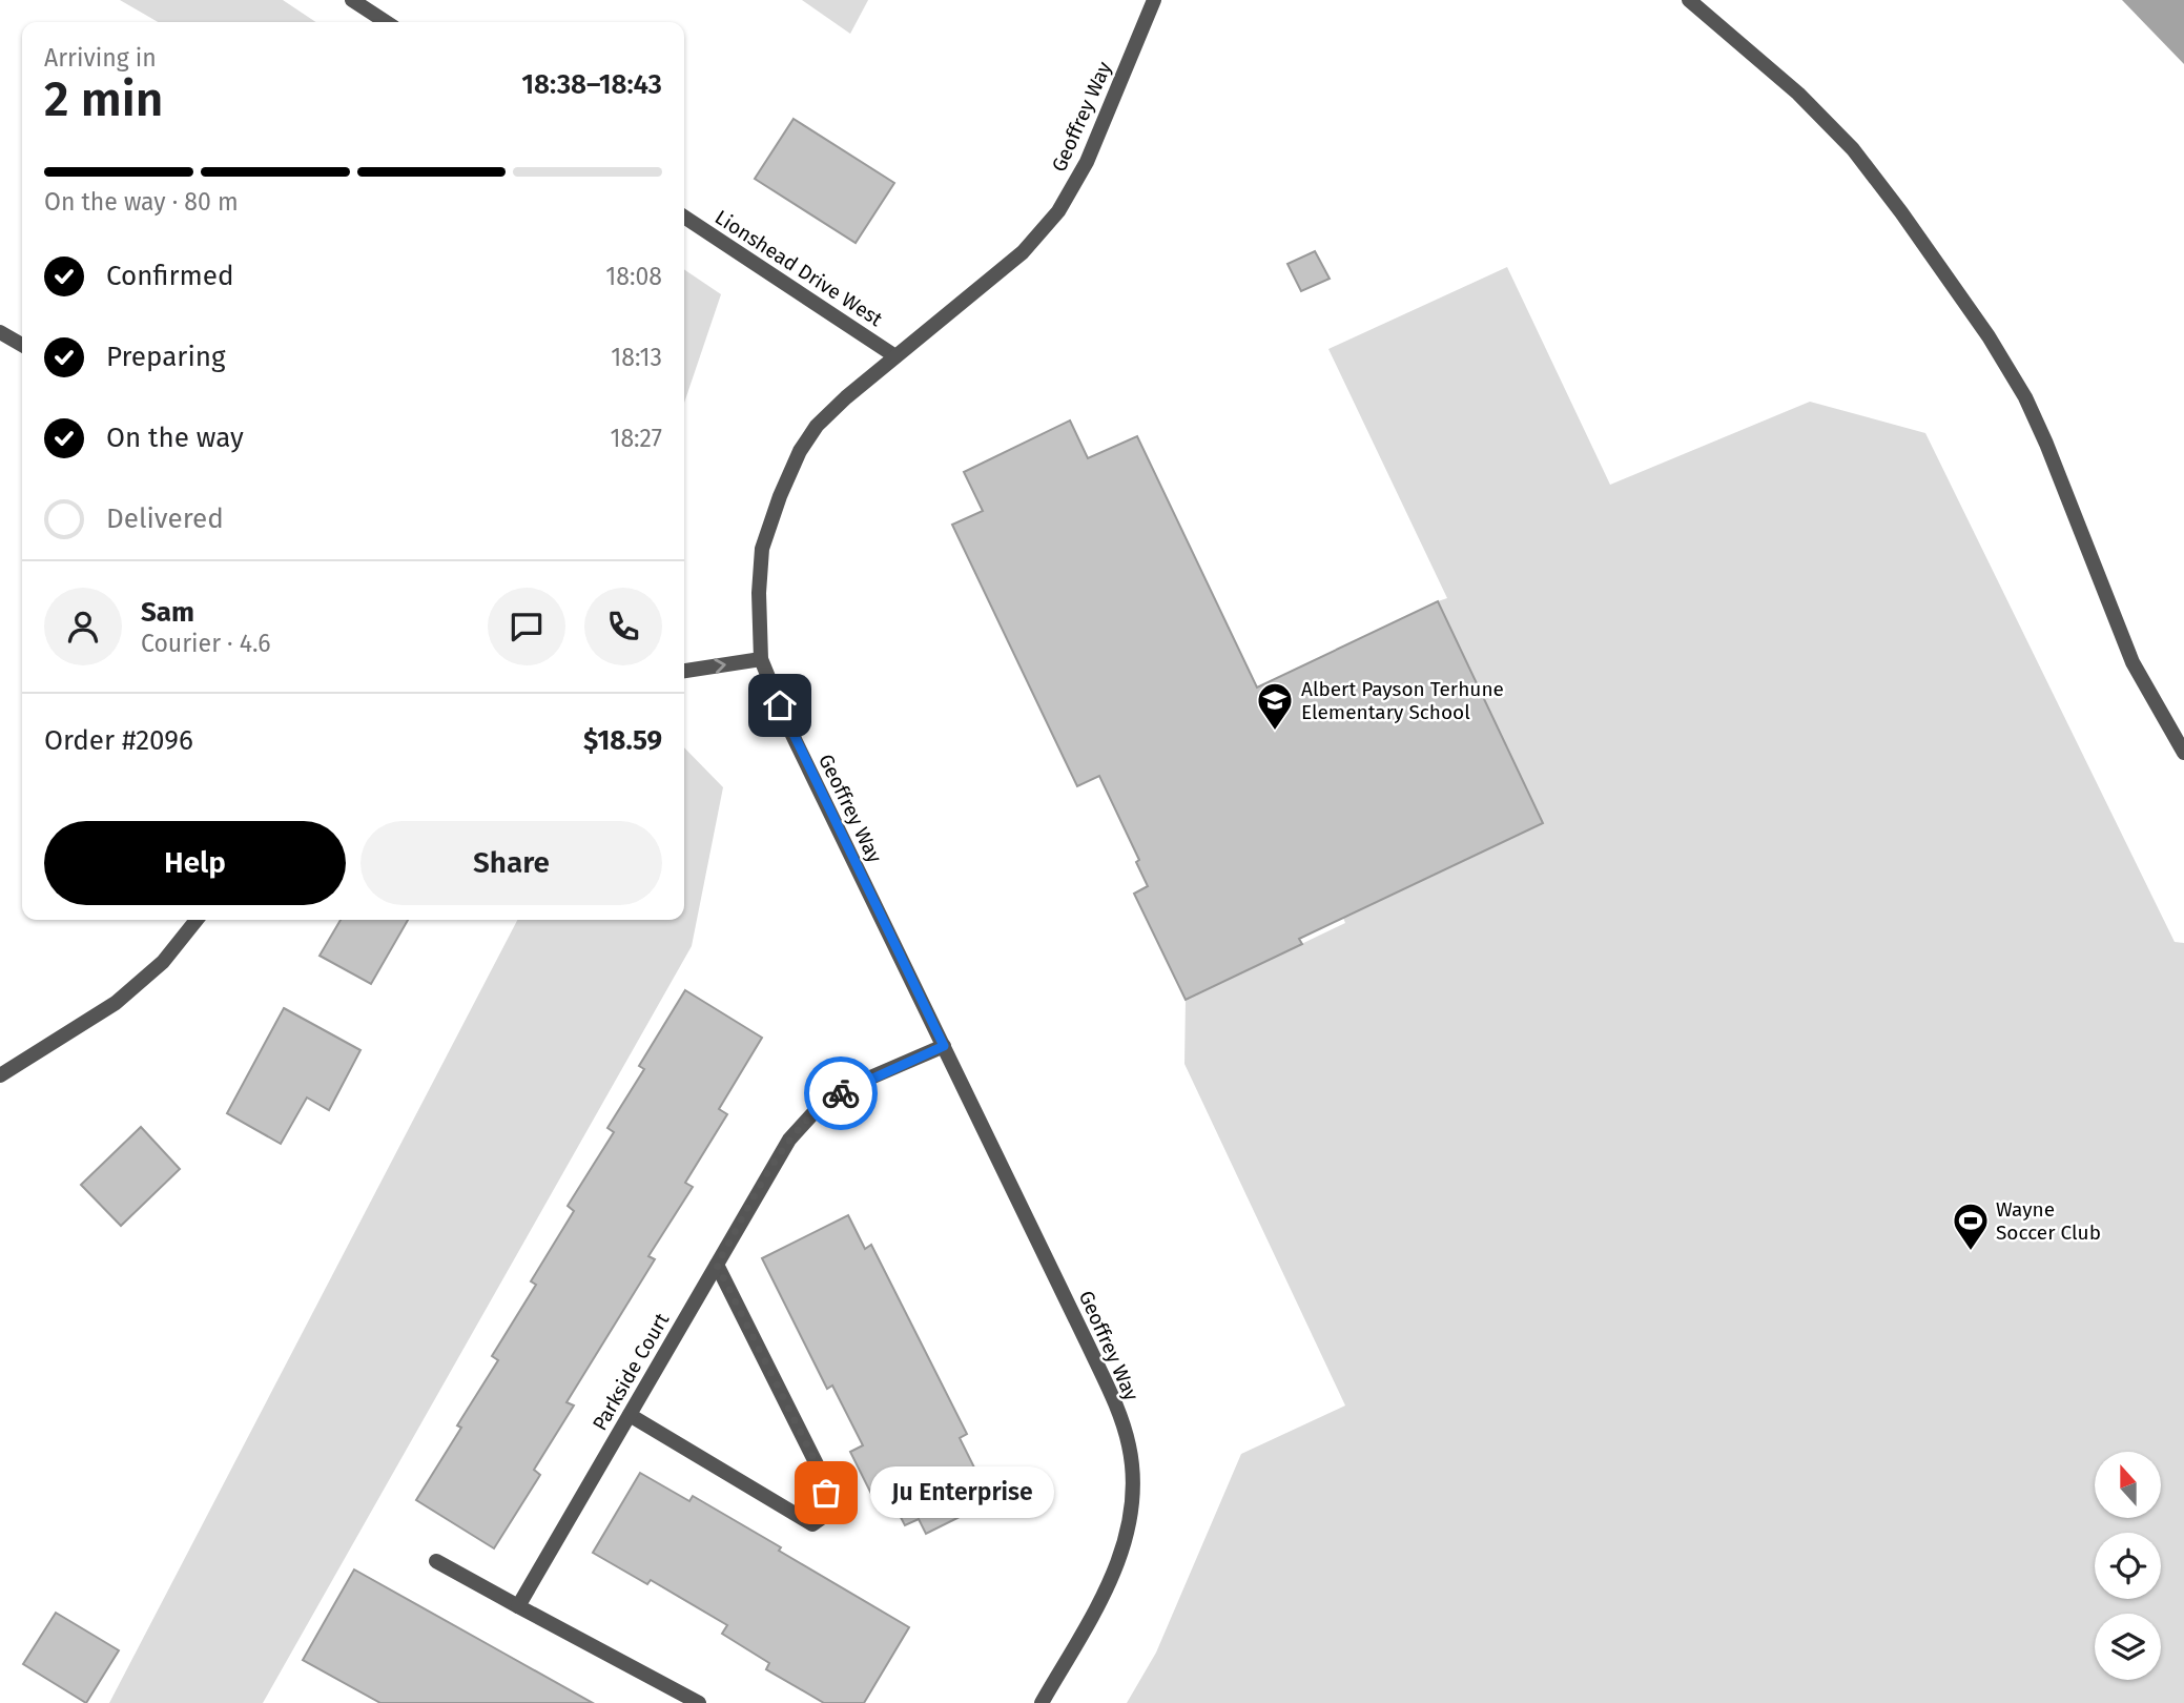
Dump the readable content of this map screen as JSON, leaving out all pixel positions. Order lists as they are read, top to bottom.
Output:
{
  "streets": {
    "street": ["Geoffrey Way", "Lionshead Drive West", "Parkside Court"]
  },
  "crossings": [
    ["Geoffrey Way", "Lionshead Drive West"],
    ["Geoffrey Way", "Parkside Court"]
  ],
  "places": {
    "school or university": ["Albert Payson Terhune Elementary School"],
    "sports": ["Wayne Soccer Club"],
    "other": ["Ju Enterprise"]
  },
  "north": "top",
  "page": {
    "heading": ["2 min", "Arriving in", "18:38–18:43"],
    "panel": [
      "Sam",
      "Courier · 4.6",
      "Order #2096",
      "$18.59"
    ],
    "bar": "On the way · 80 m",
    "list": [
      ["Confirmed", "18:08"],
      ["Preparing", "18:13"],
      ["On the way", "18:27"],
      "Delivered"
    ],
    "buttons": ["Help", "Share"],
    "bubble": "Ju Enterprise"
  }
}
